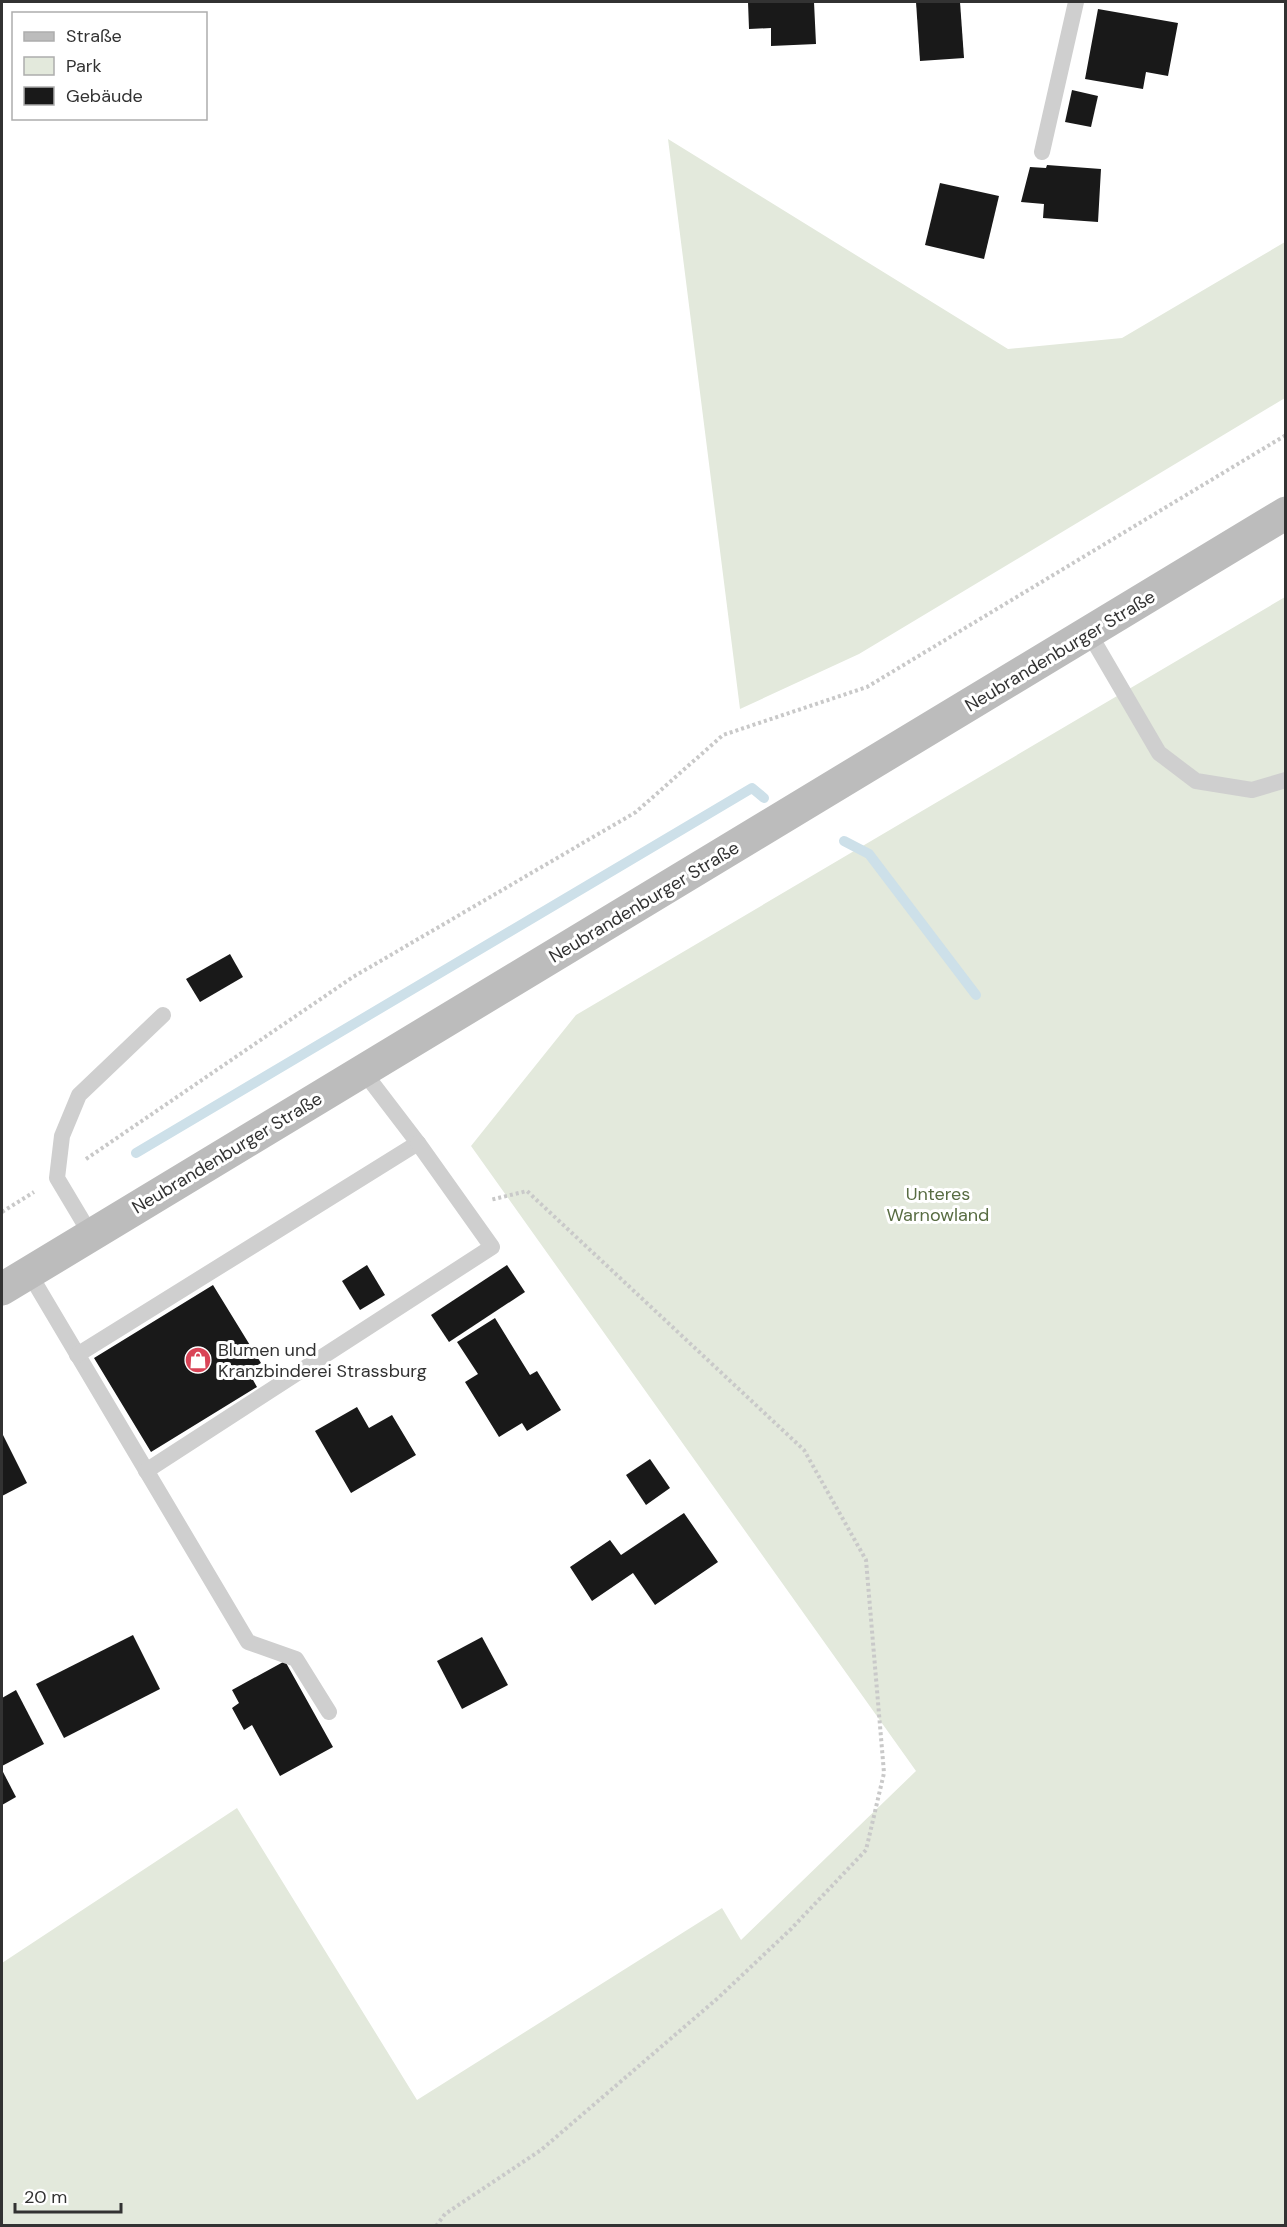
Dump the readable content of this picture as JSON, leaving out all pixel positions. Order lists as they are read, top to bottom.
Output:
{
  "streets": {
    "main road": ["Neubrandenburger Straße"]
  },
  "parks": ["Unteres Warnowland"],
  "places": {
    "shop": ["Blumen und Kranzbinderei Strassburg"]
  },
  "legend": ["Straße", "Park", "Gebäude"],
  "scale_bar": "20 m"
}
